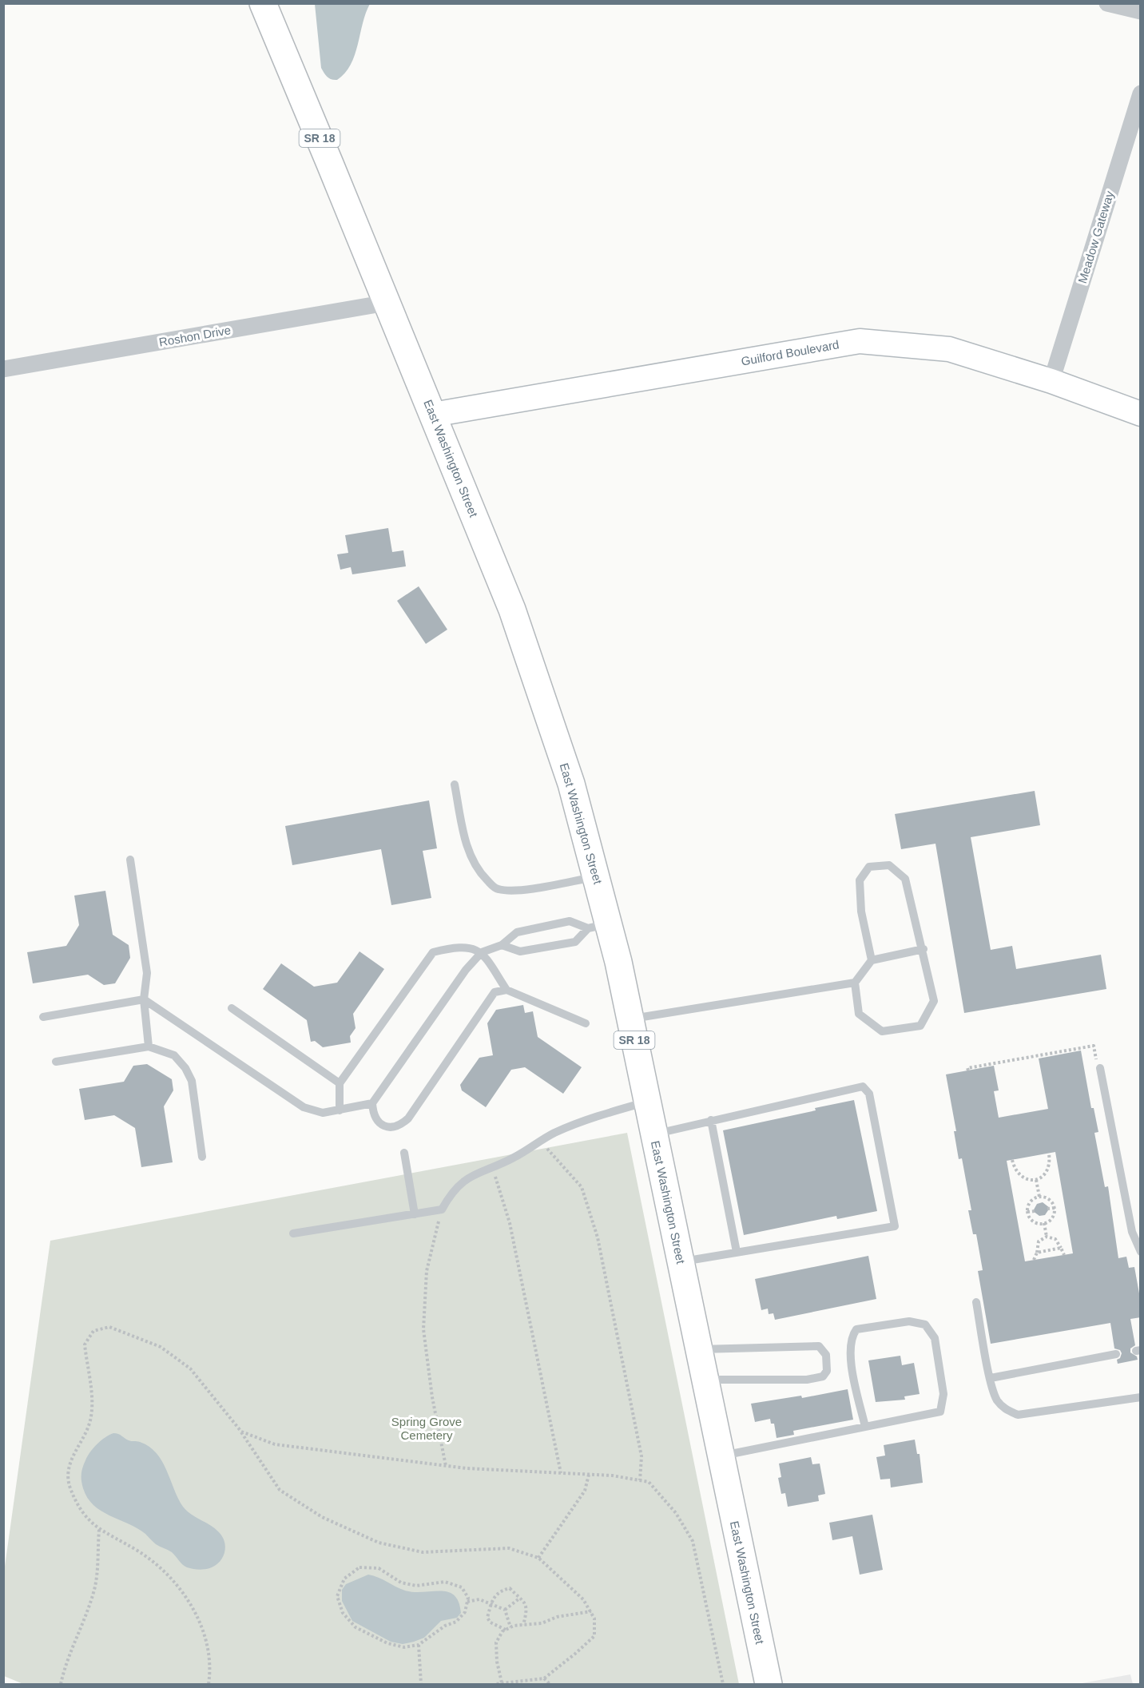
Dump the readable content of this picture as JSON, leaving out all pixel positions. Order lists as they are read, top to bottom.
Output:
{
  "streets": {
    "highway": ["SR 18", "East Washington Street"],
    "street": ["Meadow Gateway", "Roshon Drive", "Guilford Boulevard"]
  },
  "crossings": [
    ["Meadow Gateway", "Guilford Boulevard"],
    ["Roshon Drive", "East Washington Street"],
    ["Guilford Boulevard", "East Washington Street"]
  ],
  "parks": ["Spring Grove Cemetery"]
}
